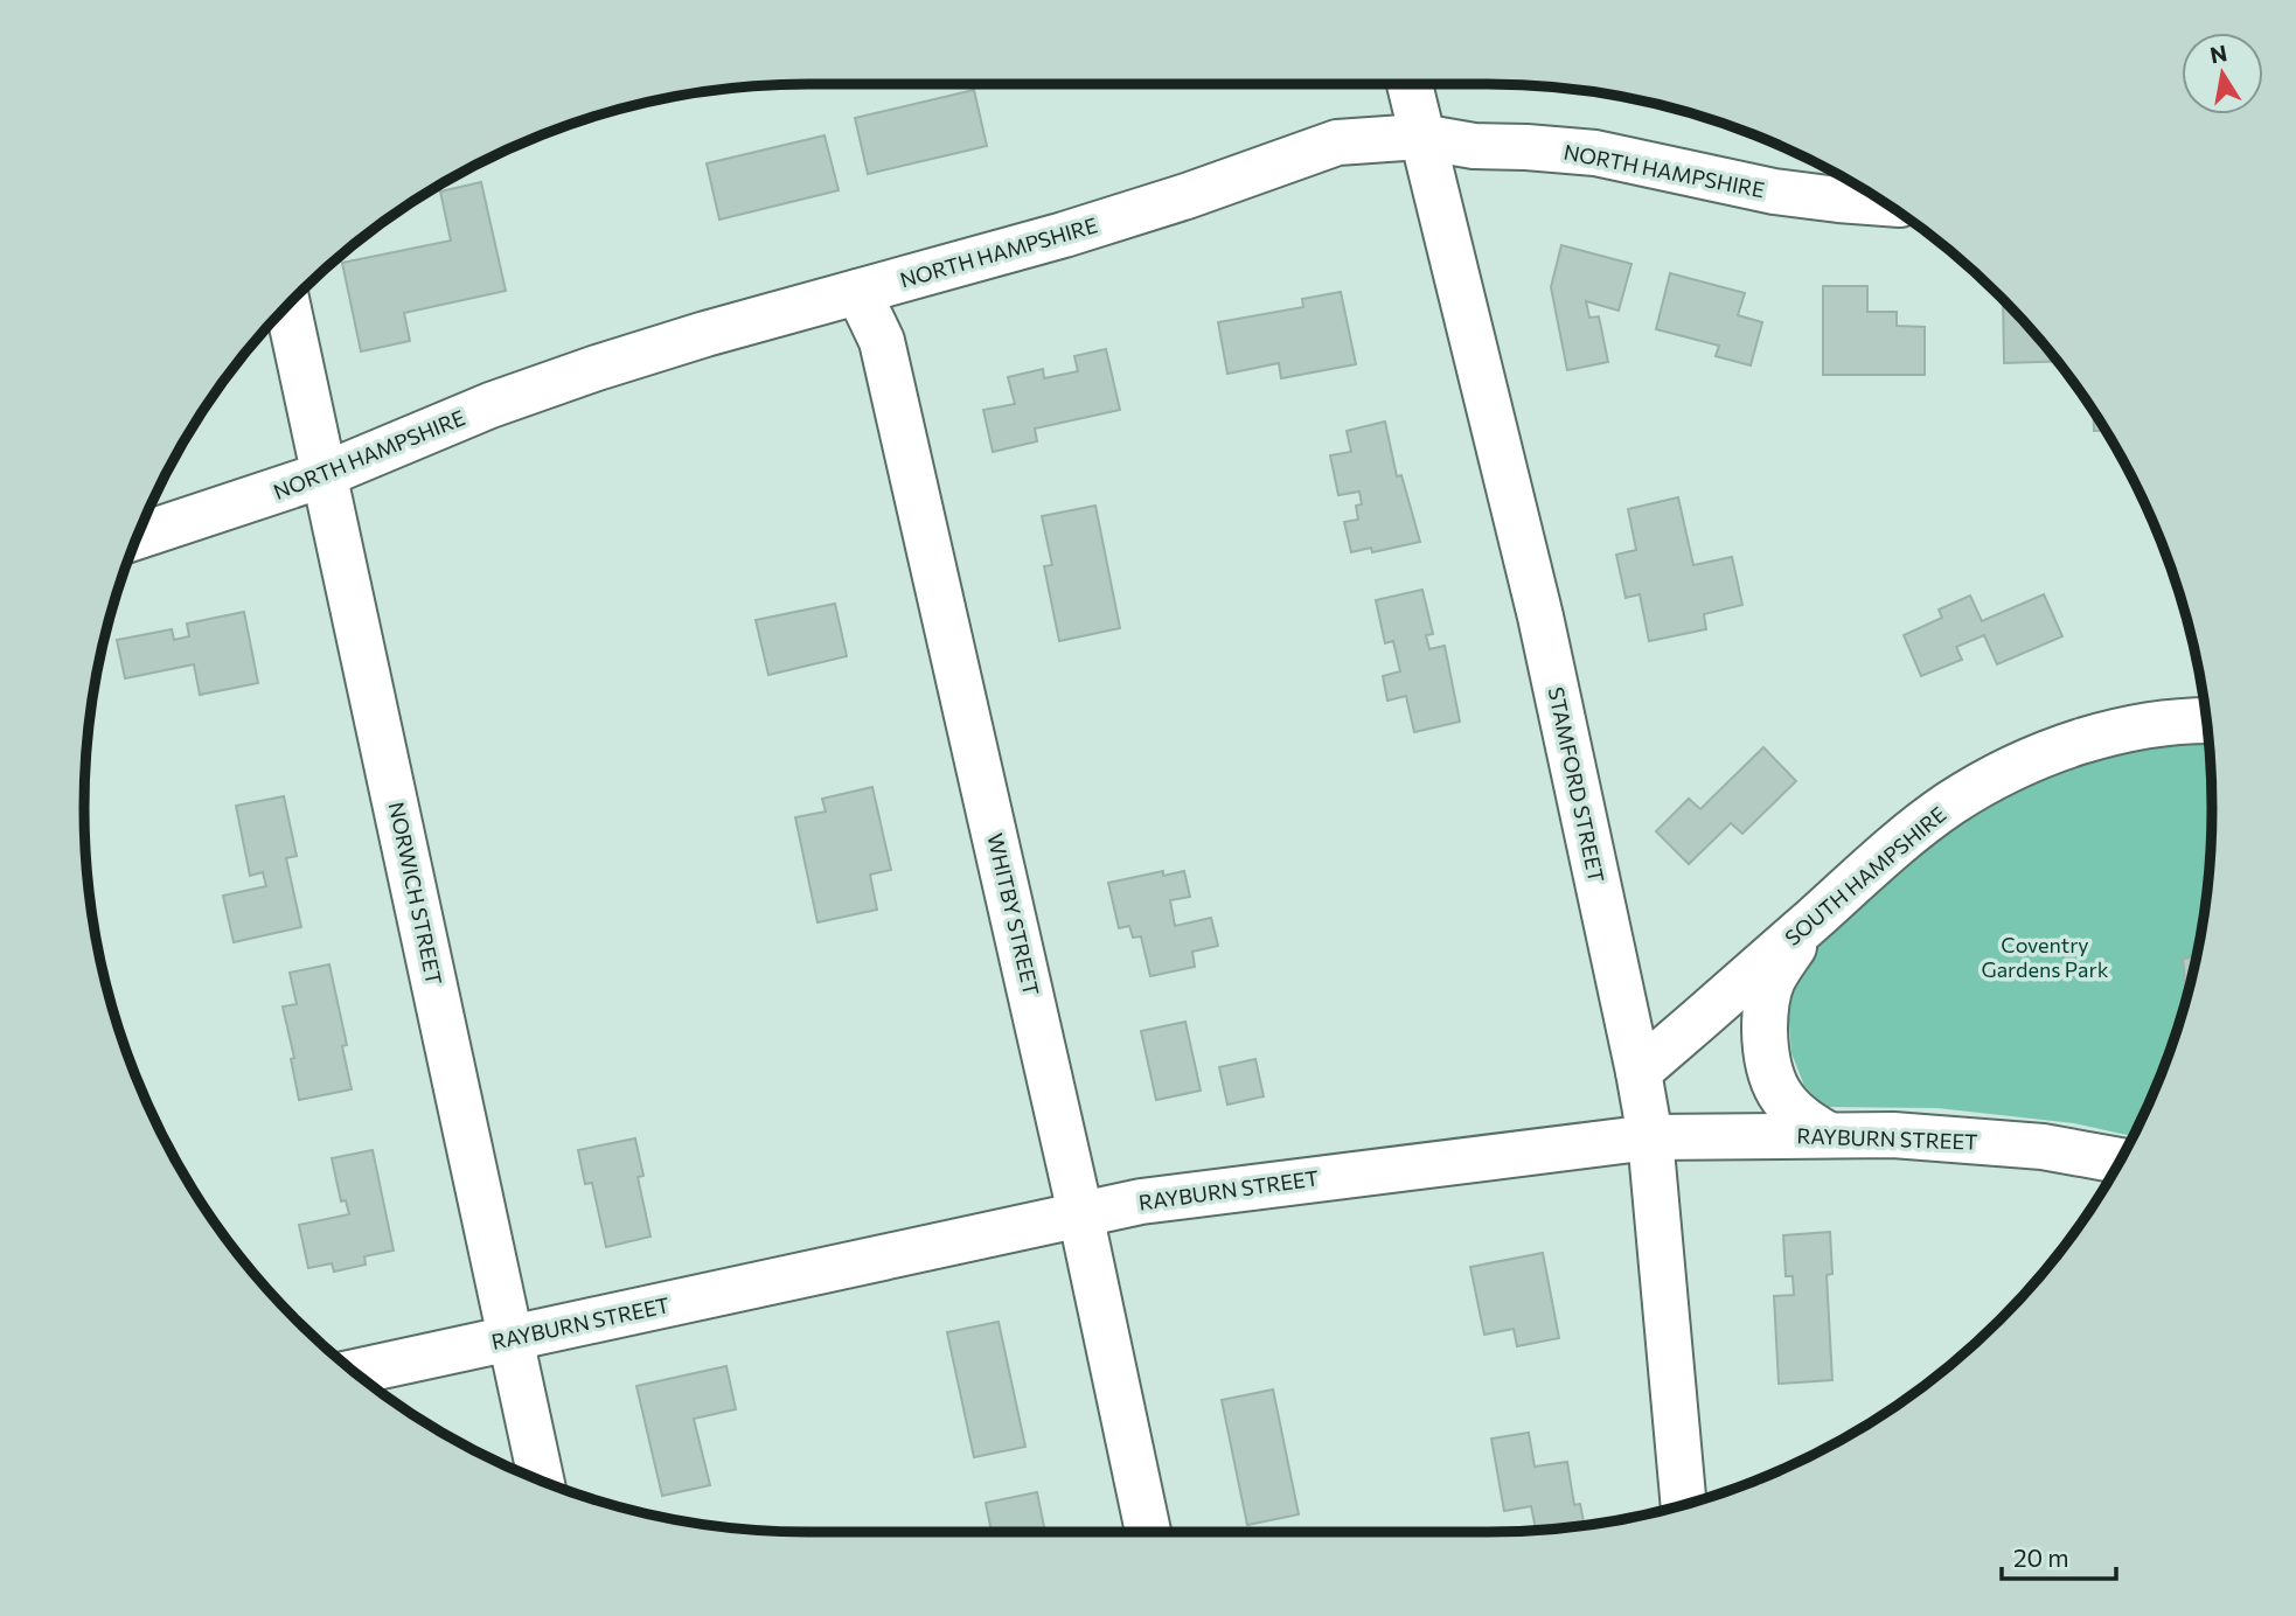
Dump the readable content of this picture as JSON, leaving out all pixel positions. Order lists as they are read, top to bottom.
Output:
{
  "streets": {
    "street": [
      "NORTH HAMPSHIRE",
      "STAMFORD STREET",
      "SOUTH HAMPSHIRE",
      "NORWICH STREET",
      "WHITBY STREET",
      "RAYBURN STREET"
    ]
  },
  "crossings": [
    ["NORTH HAMPSHIRE", "STAMFORD STREET"],
    ["NORTH HAMPSHIRE", "NORWICH STREET"],
    ["NORTH HAMPSHIRE", "WHITBY STREET"],
    ["STAMFORD STREET", "SOUTH HAMPSHIRE"],
    ["STAMFORD STREET", "RAYBURN STREET"],
    ["NORWICH STREET", "RAYBURN STREET"],
    ["WHITBY STREET", "RAYBURN STREET"]
  ],
  "parks": ["Coventry Gardens Park"],
  "scale_bar": "20 m",
  "north": "top"
}
